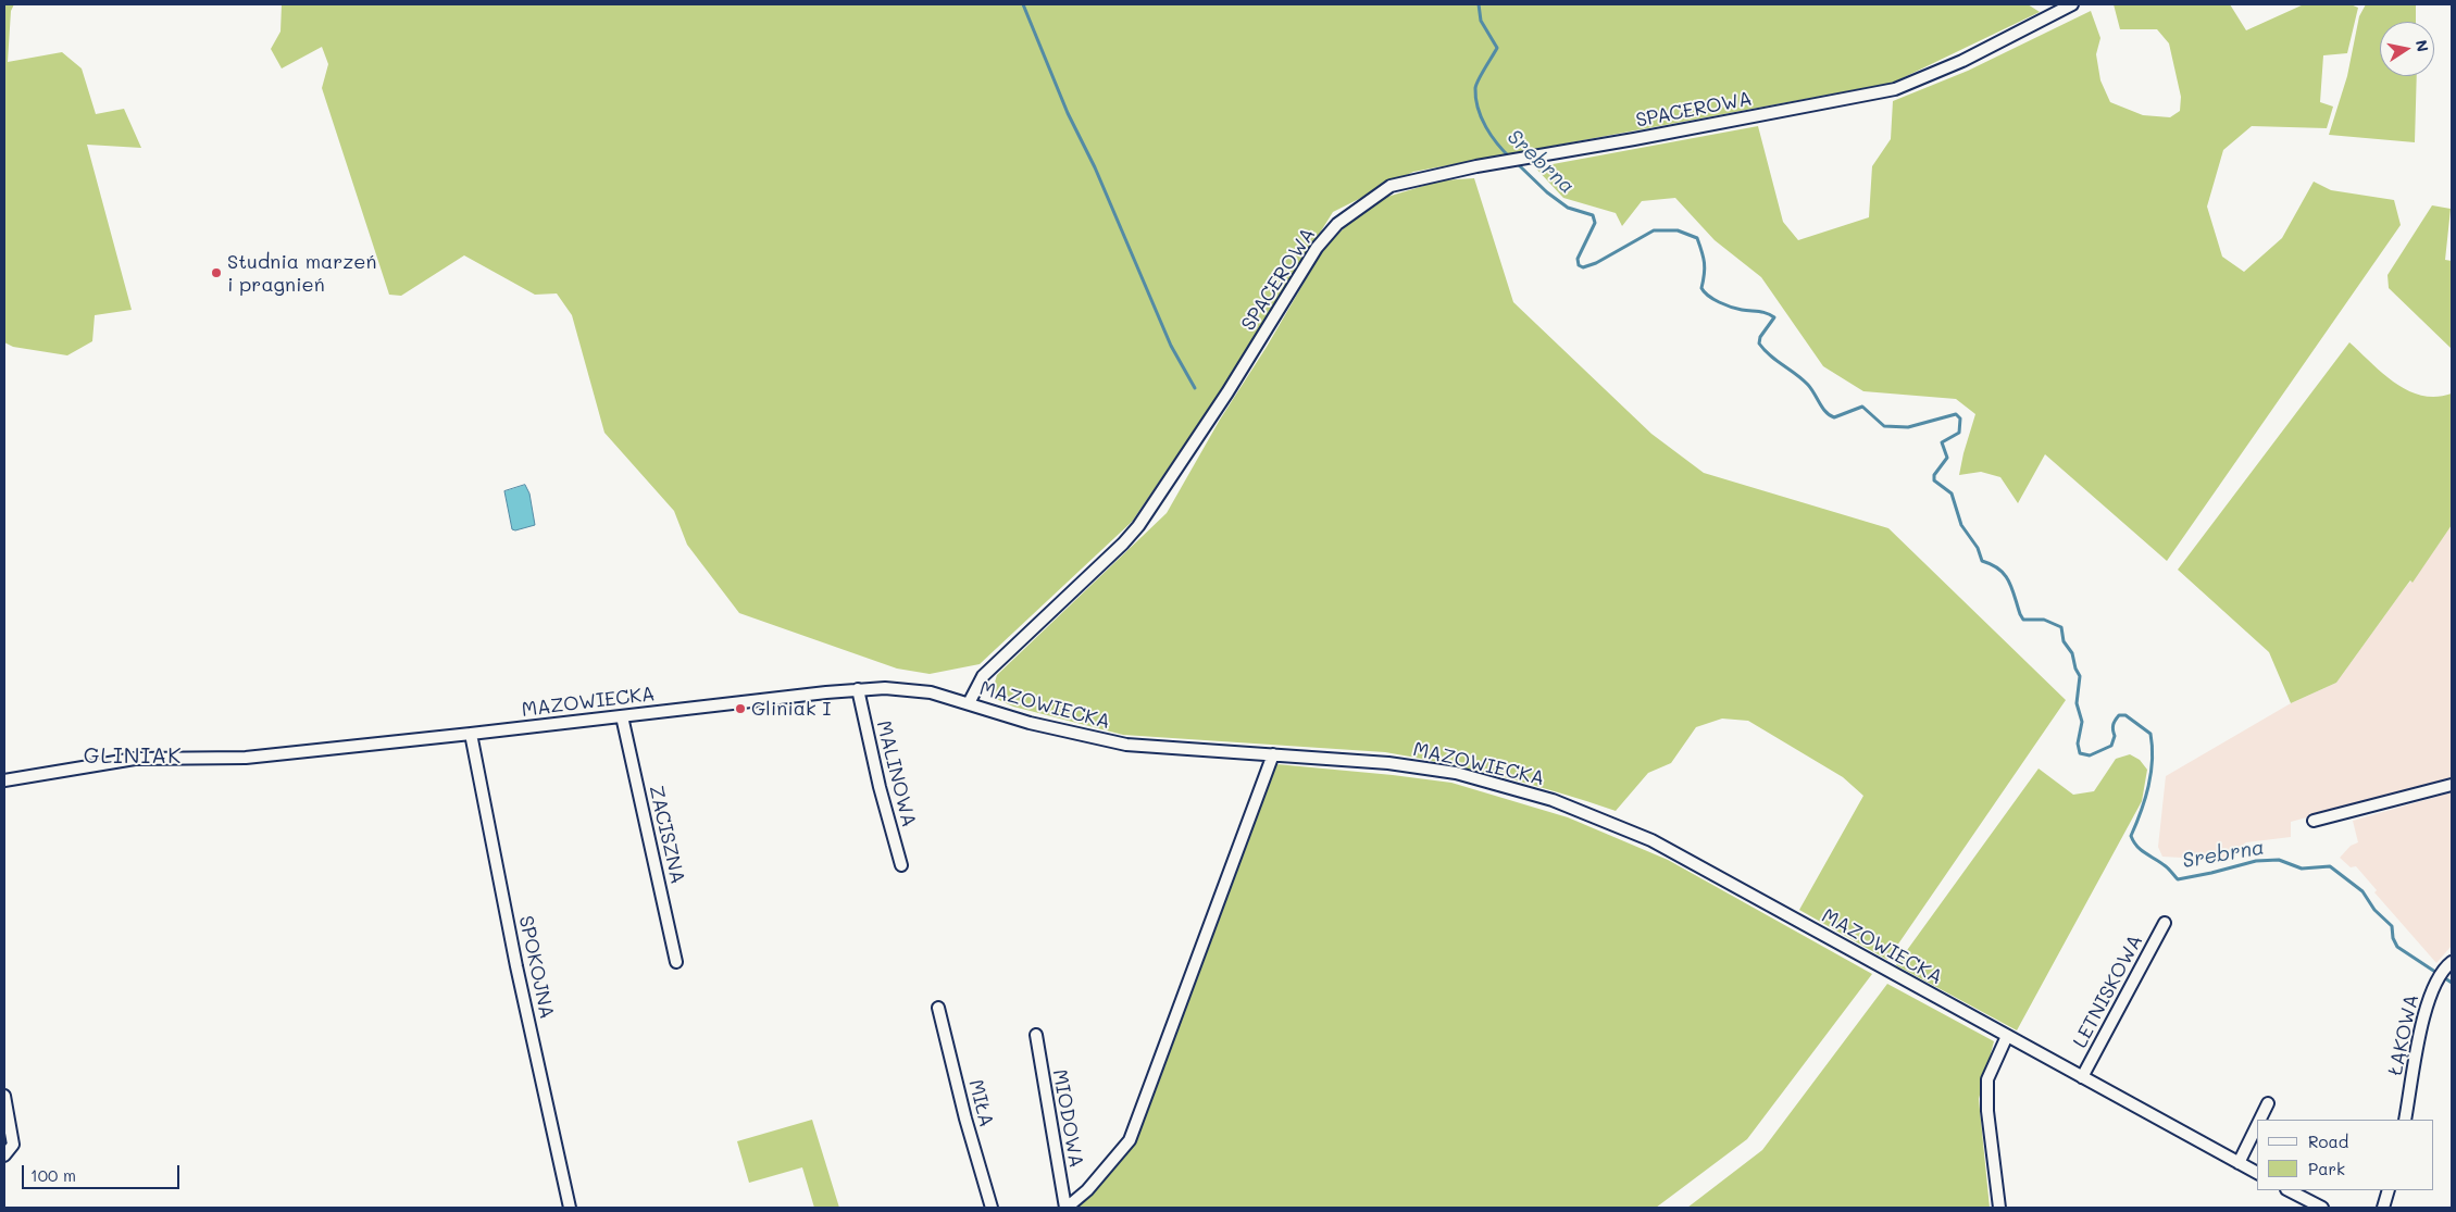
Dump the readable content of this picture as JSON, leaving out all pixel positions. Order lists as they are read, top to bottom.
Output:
{
  "streets": {
    "street": [
      "SPACEROWA",
      "MAZOWIECKA",
      "MALINOWA",
      "ZACISZNA",
      "SPOKOJNA",
      "LETNISKOWA",
      "ŁĄKOWA",
      "MIŁA",
      "MIODOWA"
    ]
  },
  "crossings": [
    ["SPACEROWA", "MAZOWIECKA"],
    ["MAZOWIECKA", "MALINOWA"],
    ["MAZOWIECKA", "ZACISZNA"],
    ["MAZOWIECKA", "SPOKOJNA"],
    ["MAZOWIECKA", "LETNISKOWA"]
  ],
  "districts": ["GLINIAK"],
  "water": ["Srebrna"],
  "places": ["Studnia marzeń i pragnień", "Gliniak I"],
  "legend": ["Road", "Park"],
  "scale_bar": "100 m",
  "north": "right"
}
